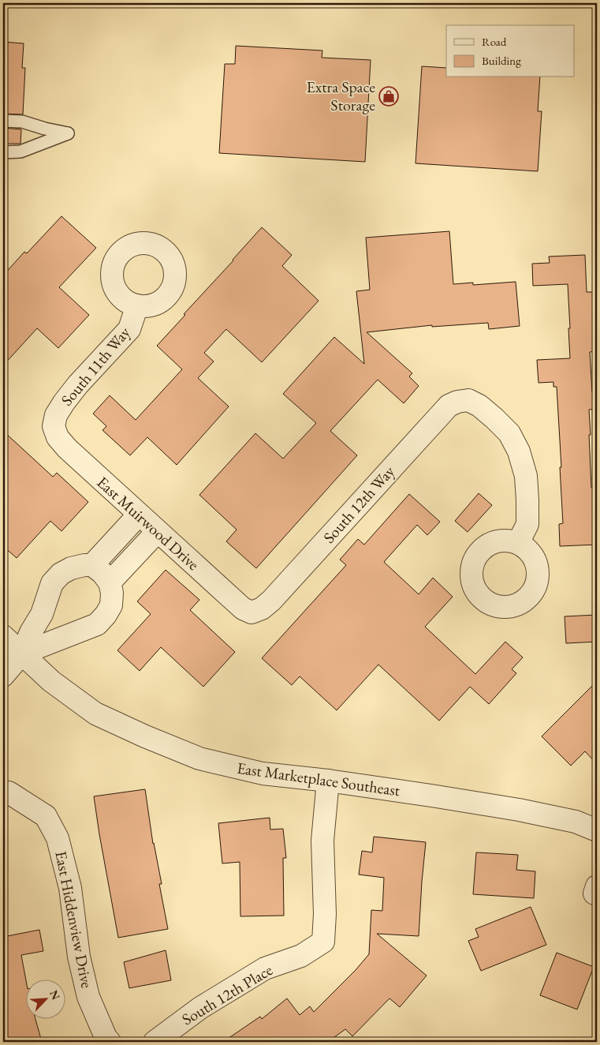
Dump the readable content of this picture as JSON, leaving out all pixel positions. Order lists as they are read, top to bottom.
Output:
{
  "streets": {
    "street": [
      "South 11th Way",
      "South 12th Way",
      "East Muirwood Drive",
      "East Marketplace Southeast",
      "East Hiddenview Drive",
      "South 12th Place"
    ]
  },
  "crossings": [
    ["South 11th Way", "East Muirwood Drive"],
    ["South 12th Way", "East Muirwood Drive"],
    ["East Marketplace Southeast", "South 12th Place"]
  ],
  "places": {
    "shop": ["Extra Space Storage"]
  },
  "legend": ["Road", "Building"],
  "north": "top right"
}
